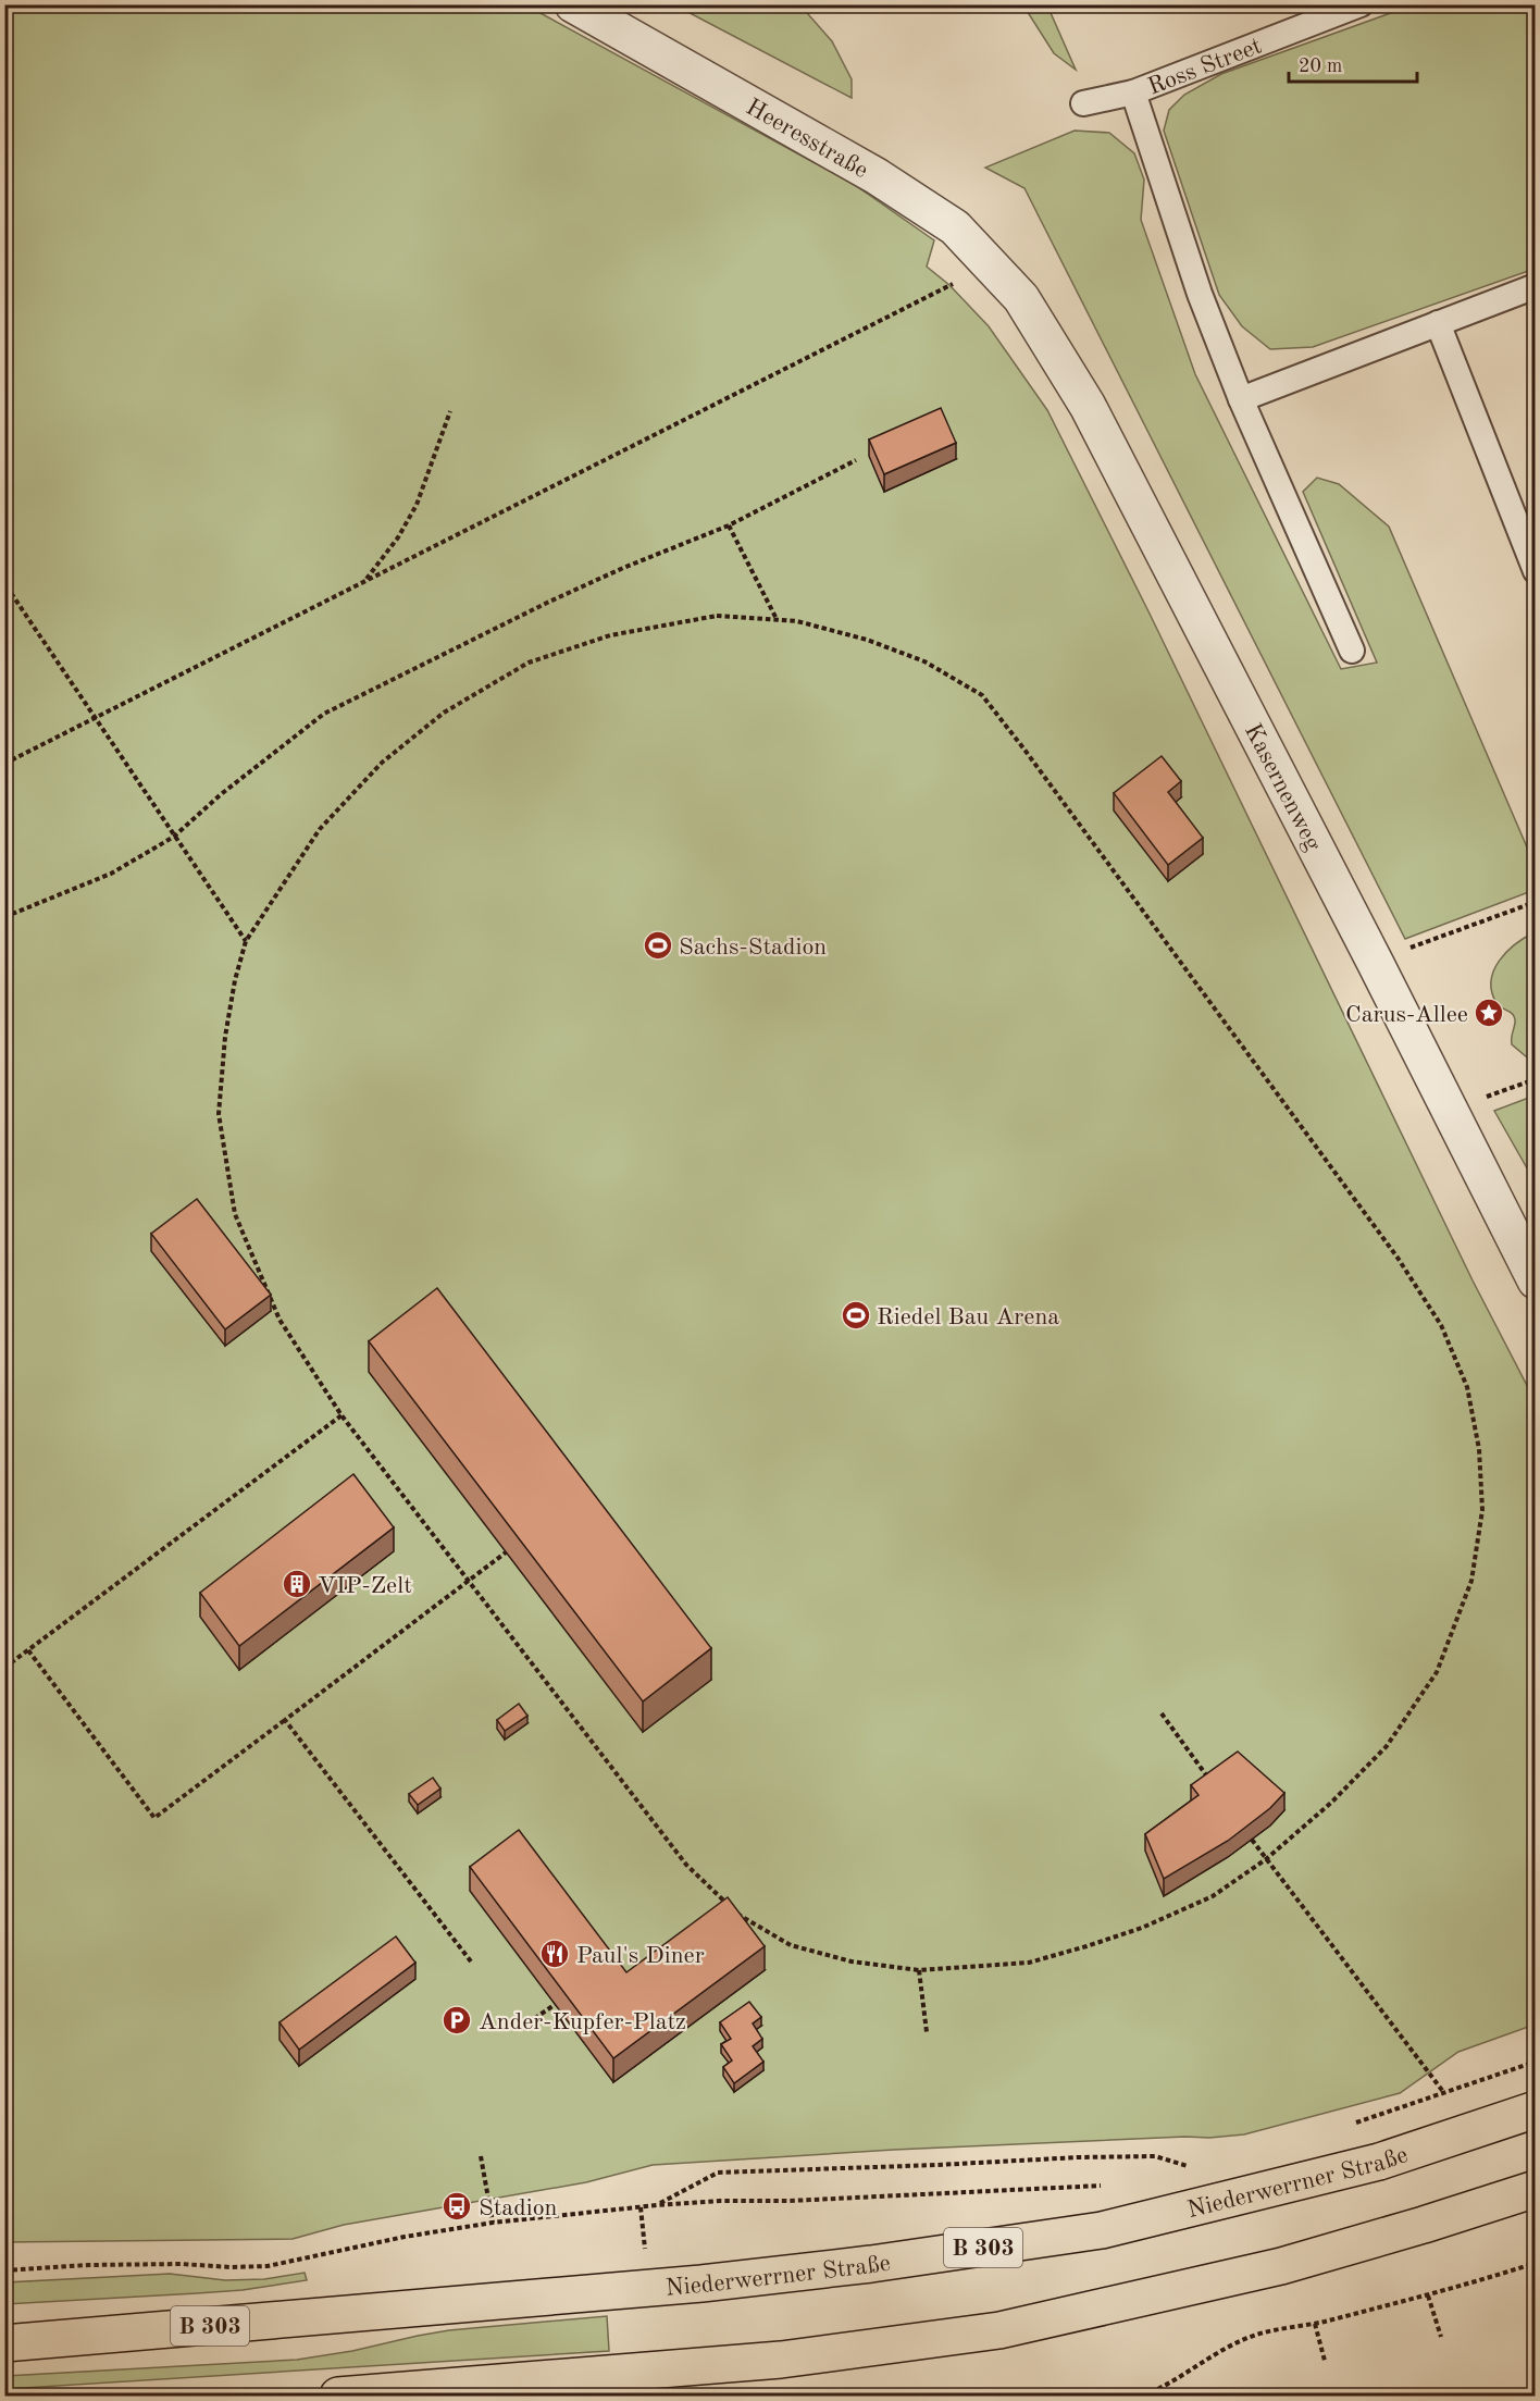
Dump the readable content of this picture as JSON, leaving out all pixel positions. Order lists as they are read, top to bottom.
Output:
{
  "streets": {
    "main road": ["Niederwerrner Straße", "B 303"],
    "street": ["Heeresstraße", "Kasernenweg"],
    "lane": ["Ross Street"]
  },
  "crossings": [
    ["Heeresstraße", "Kasernenweg"]
  ],
  "places": {
    "sports": ["Sachs-Stadion", "Riedel Bau Arena"],
    "place": ["Carus-Allee"],
    "building": ["VIP-Zelt"],
    "restaurant": ["Paul's Diner"],
    "parking": ["Ander-Kupfer-Platz"],
    "bus stop": ["Stadion"]
  },
  "scale_bar": "20 m"
}
